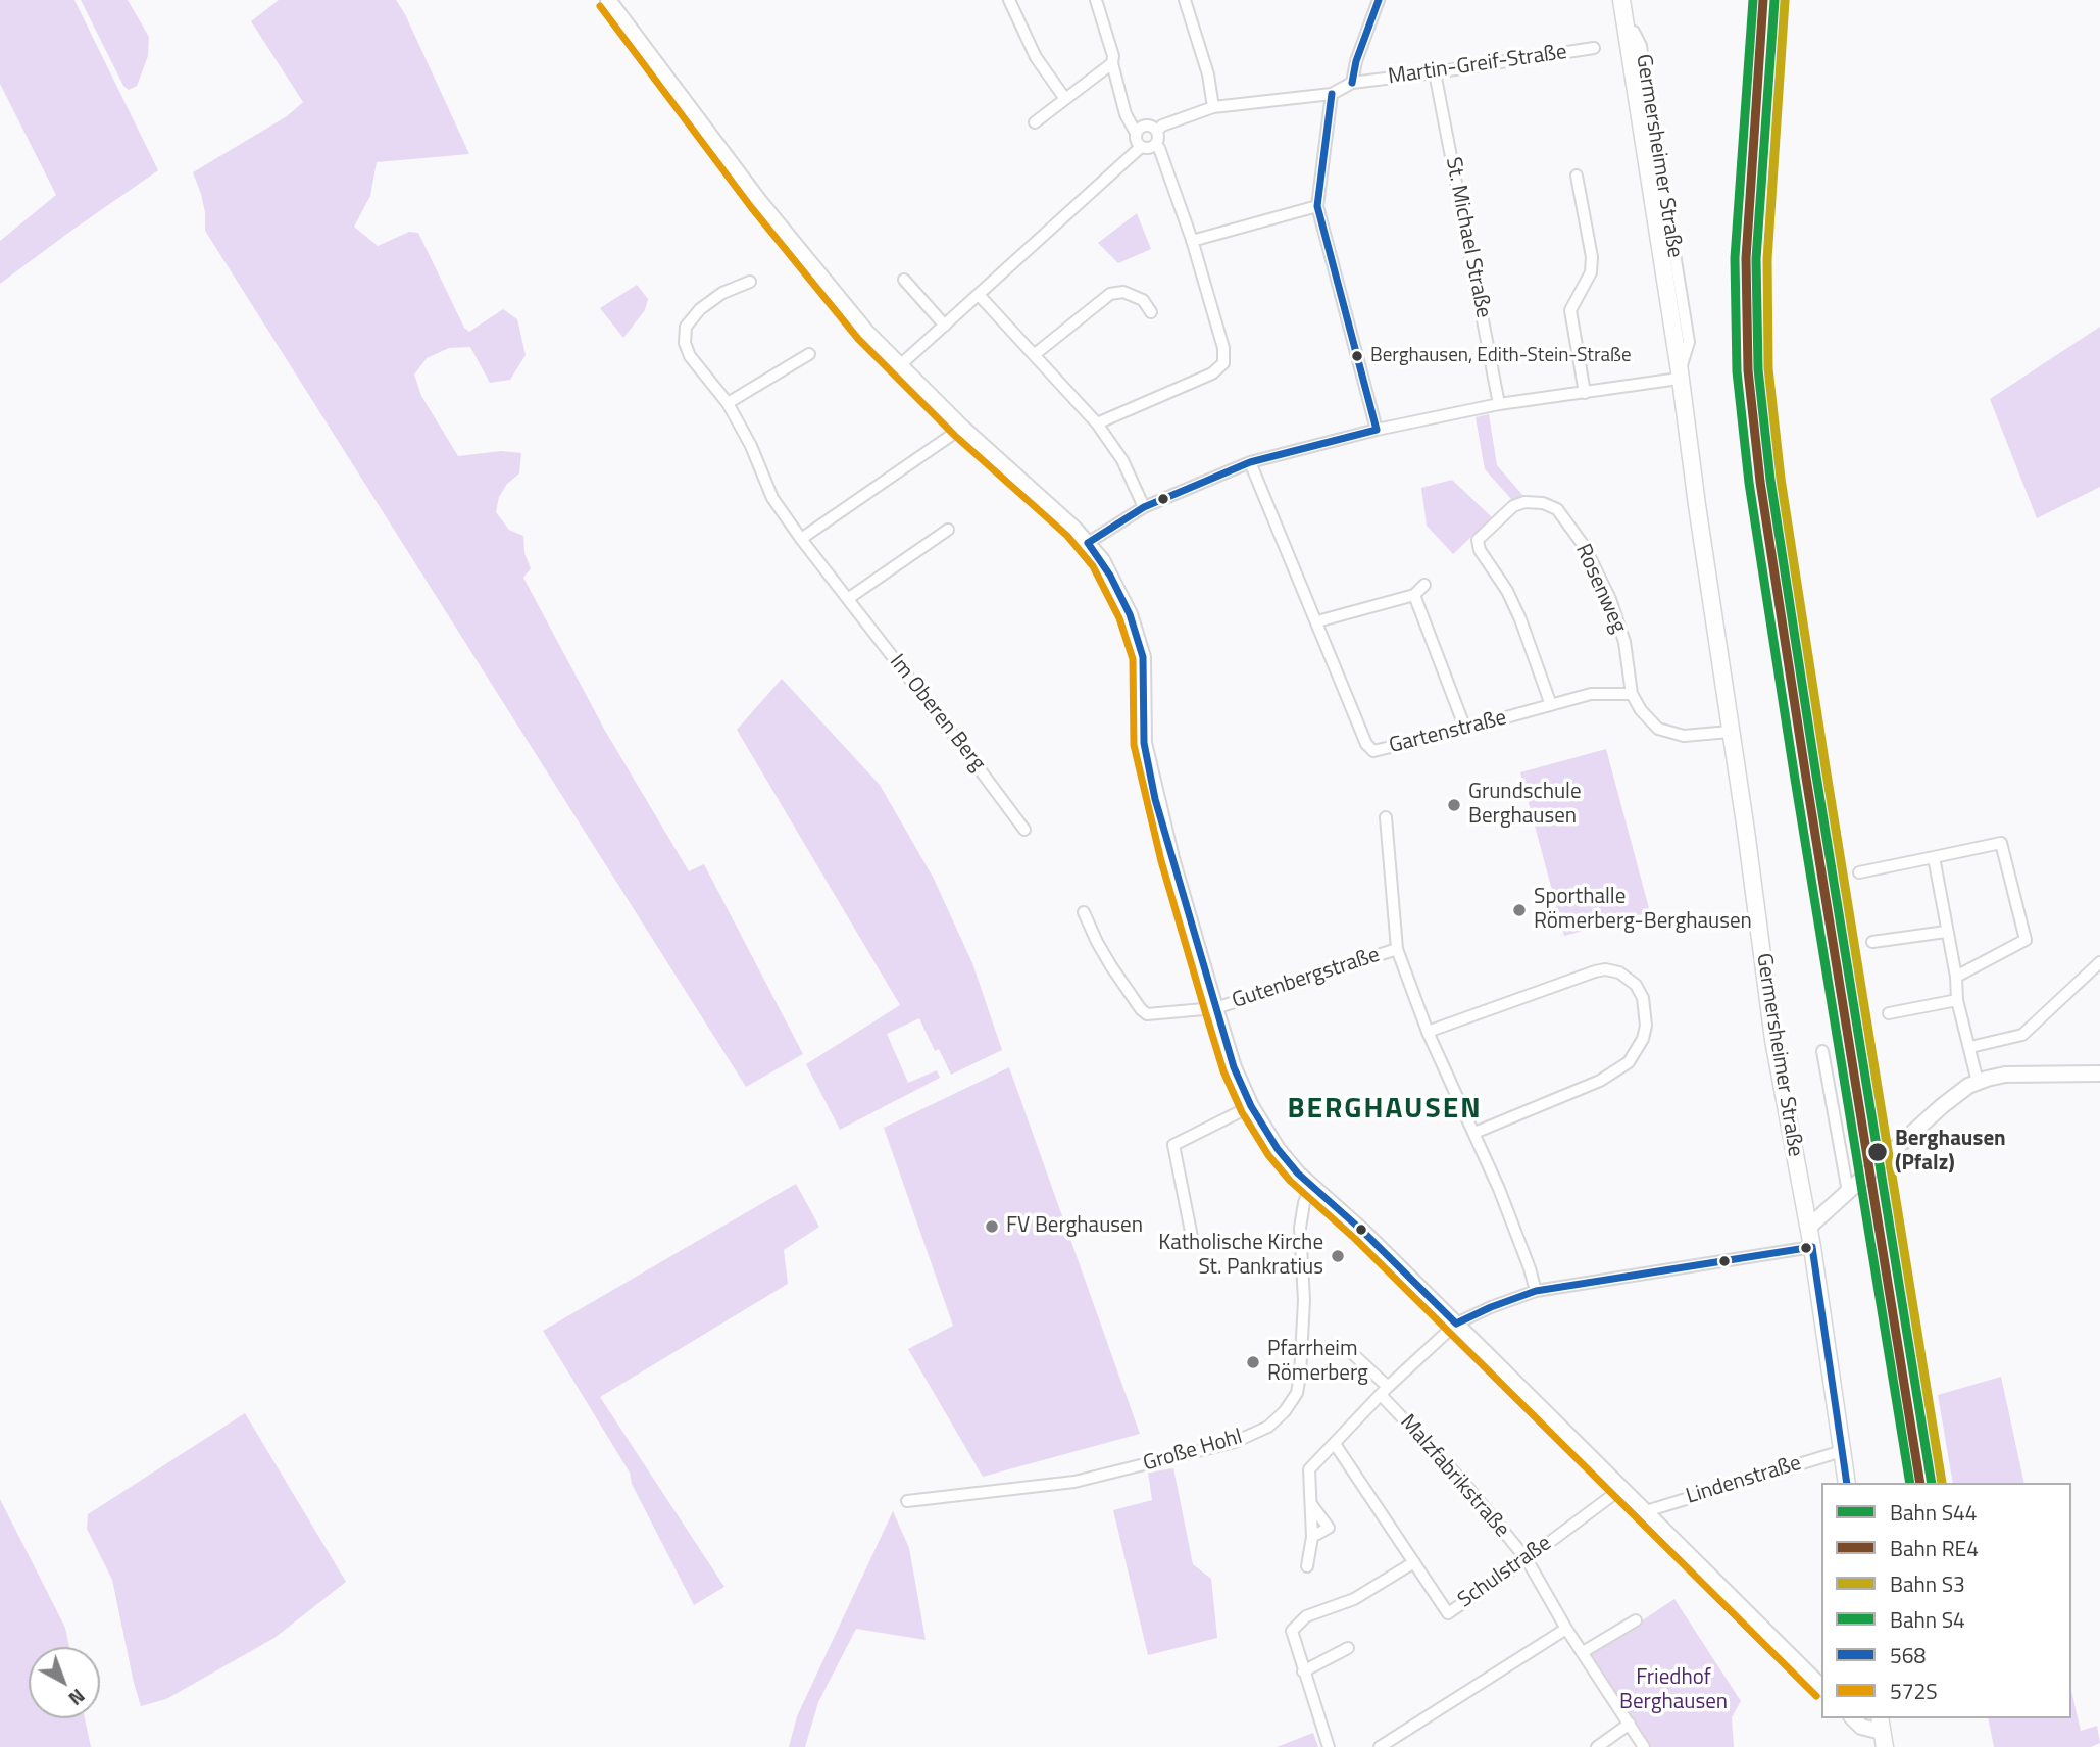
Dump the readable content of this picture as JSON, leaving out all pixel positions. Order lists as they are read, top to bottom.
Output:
{
  "streets": {
    "main road": ["Germersheimer Straße"],
    "street": [
      "Martin-Greif-Straße",
      "St. Michael Straße",
      "Rosenweg",
      "Im Oberen Berg",
      "Gartenstraße",
      "Gutenbergstraße",
      "Große Hohl",
      "Malzfabrikstraße",
      "Lindenstraße",
      "Schulstraße"
    ]
  },
  "crossings": [
    ["Martin-Greif-Straße", "St. Michael Straße"],
    ["Germersheimer Straße", "Lindenstraße"],
    ["Rosenweg", "Gartenstraße"],
    ["Malzfabrikstraße", "Schulstraße"]
  ],
  "districts": ["BERGHAUSEN"],
  "parks": ["Friedhof Berghausen"],
  "places": [
    "Berghausen, Edith-Stein-Straße",
    "Grundschule Berghausen",
    "Sporthalle Römerberg-Berghausen",
    "Berghausen (Pfalz)",
    "FV Berghausen",
    "Katholische Kirche St. Pankratius",
    "Pfarrheim Römerberg"
  ],
  "lines": [
    "rail line S44",
    "rail line RE4",
    "rail line S4",
    "transit line 568",
    "rail line S3",
    "transit line 572S"
  ],
  "legend": [
    "Bahn S44",
    "Bahn RE4",
    "Bahn S3",
    "Bahn S4",
    "568",
    "572S"
  ],
  "north": "bottom right"
}
